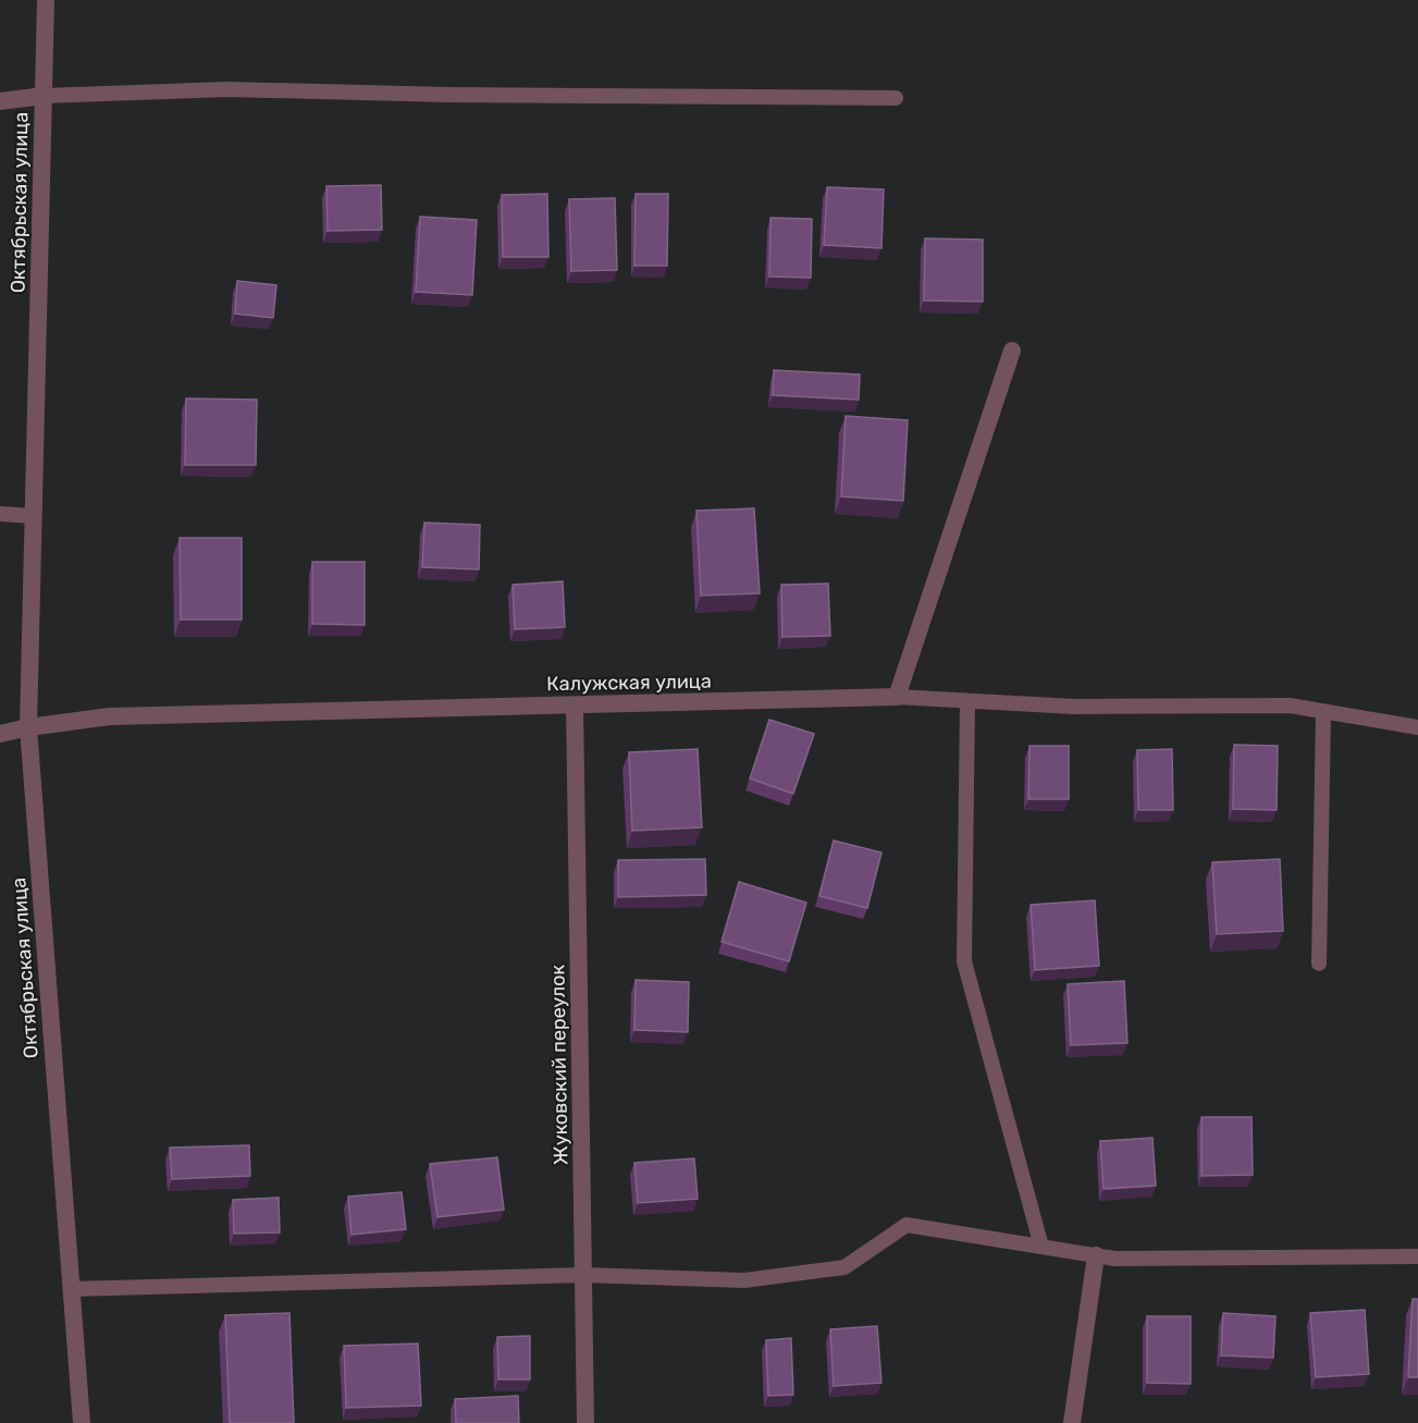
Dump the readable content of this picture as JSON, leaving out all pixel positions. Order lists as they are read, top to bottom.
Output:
{
  "streets": {
    "street": ["Октябрьская улица", "Калужская улица", "Жуковский переулок"]
  },
  "crossings": [
    ["Октябрьская улица", "Калужская улица"],
    ["Калужская улица", "Жуковский переулок"]
  ]
}
